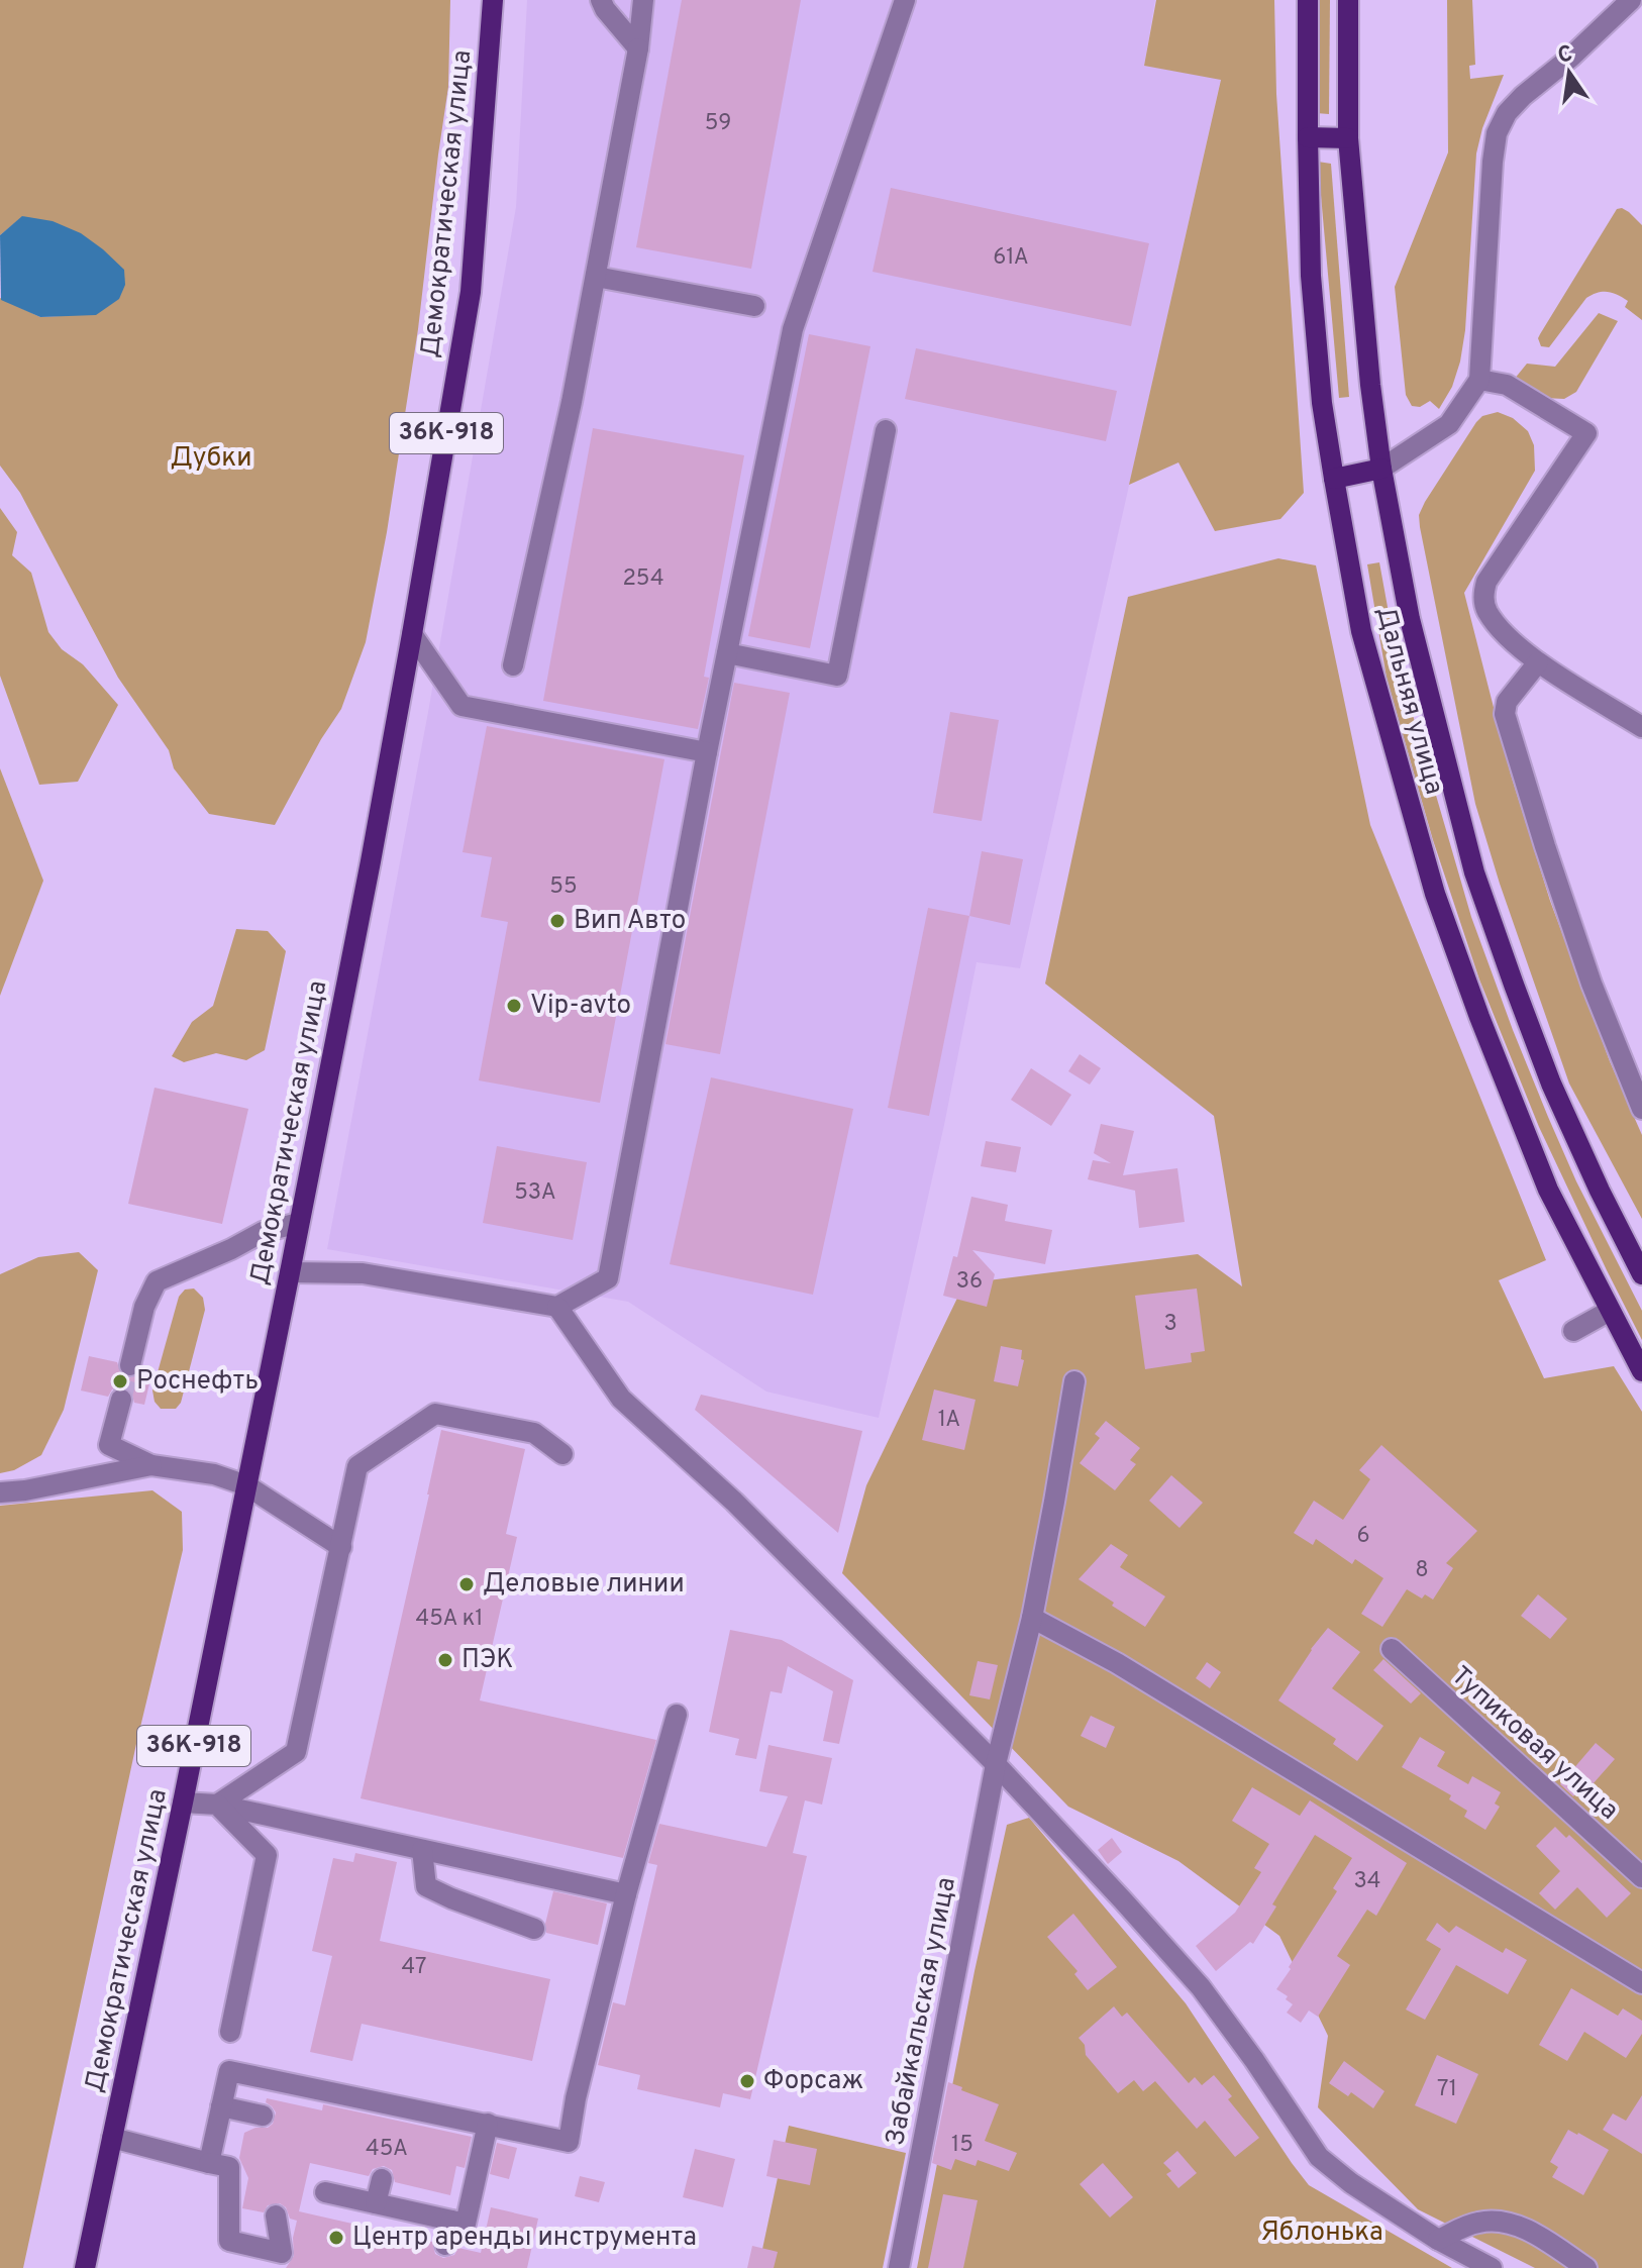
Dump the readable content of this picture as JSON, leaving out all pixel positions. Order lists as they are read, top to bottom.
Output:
{
  "streets": {
    "main road": ["Демократическая улица", "36К-918", "Дальняя улица"],
    "street": ["Тупиковая улица", "Забайкальская улица"]
  },
  "parks": ["Дубки", "Яблонька"],
  "places": [
    "Вип Авто",
    "Vip-avto",
    "Роснефть",
    "Деловые линии",
    "ПЭК",
    "Форсаж",
    "Центр аренды инструмента"
  ],
  "house_numbers": [
    "59",
    "61А",
    "254",
    "55",
    "53А",
    "36",
    "3",
    "1А",
    "6",
    "8",
    "45А к1",
    "34",
    "47",
    "71",
    "15",
    "45А"
  ],
  "north": "top"
}
